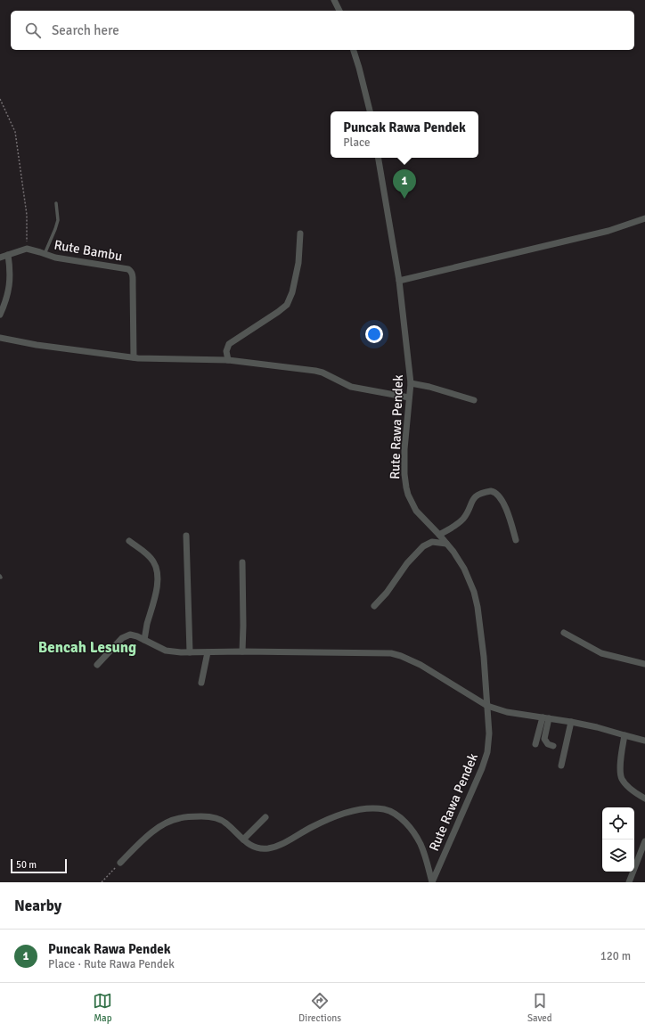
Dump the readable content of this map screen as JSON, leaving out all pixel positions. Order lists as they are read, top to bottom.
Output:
{
  "streets": {
    "street": ["Rute Bambu", "Rute Rawa Pendek"]
  },
  "districts": ["Bencah Lesung"],
  "scale_bar": "50 m",
  "page": {
    "search": "Search here",
    "popup": ["Puncak Rawa Pendek", "Place"],
    "pins": "1",
    "scale": "50 m",
    "heading": "Nearby",
    "list": [
      {
        "mark": "1",
        "name": "Puncak Rawa Pendek",
        "note": "Place · Rute Rawa Pendek",
        "value": "120 m"
      }
    ],
    "nav": ["Map", "Directions", "Saved"]
  }
}
